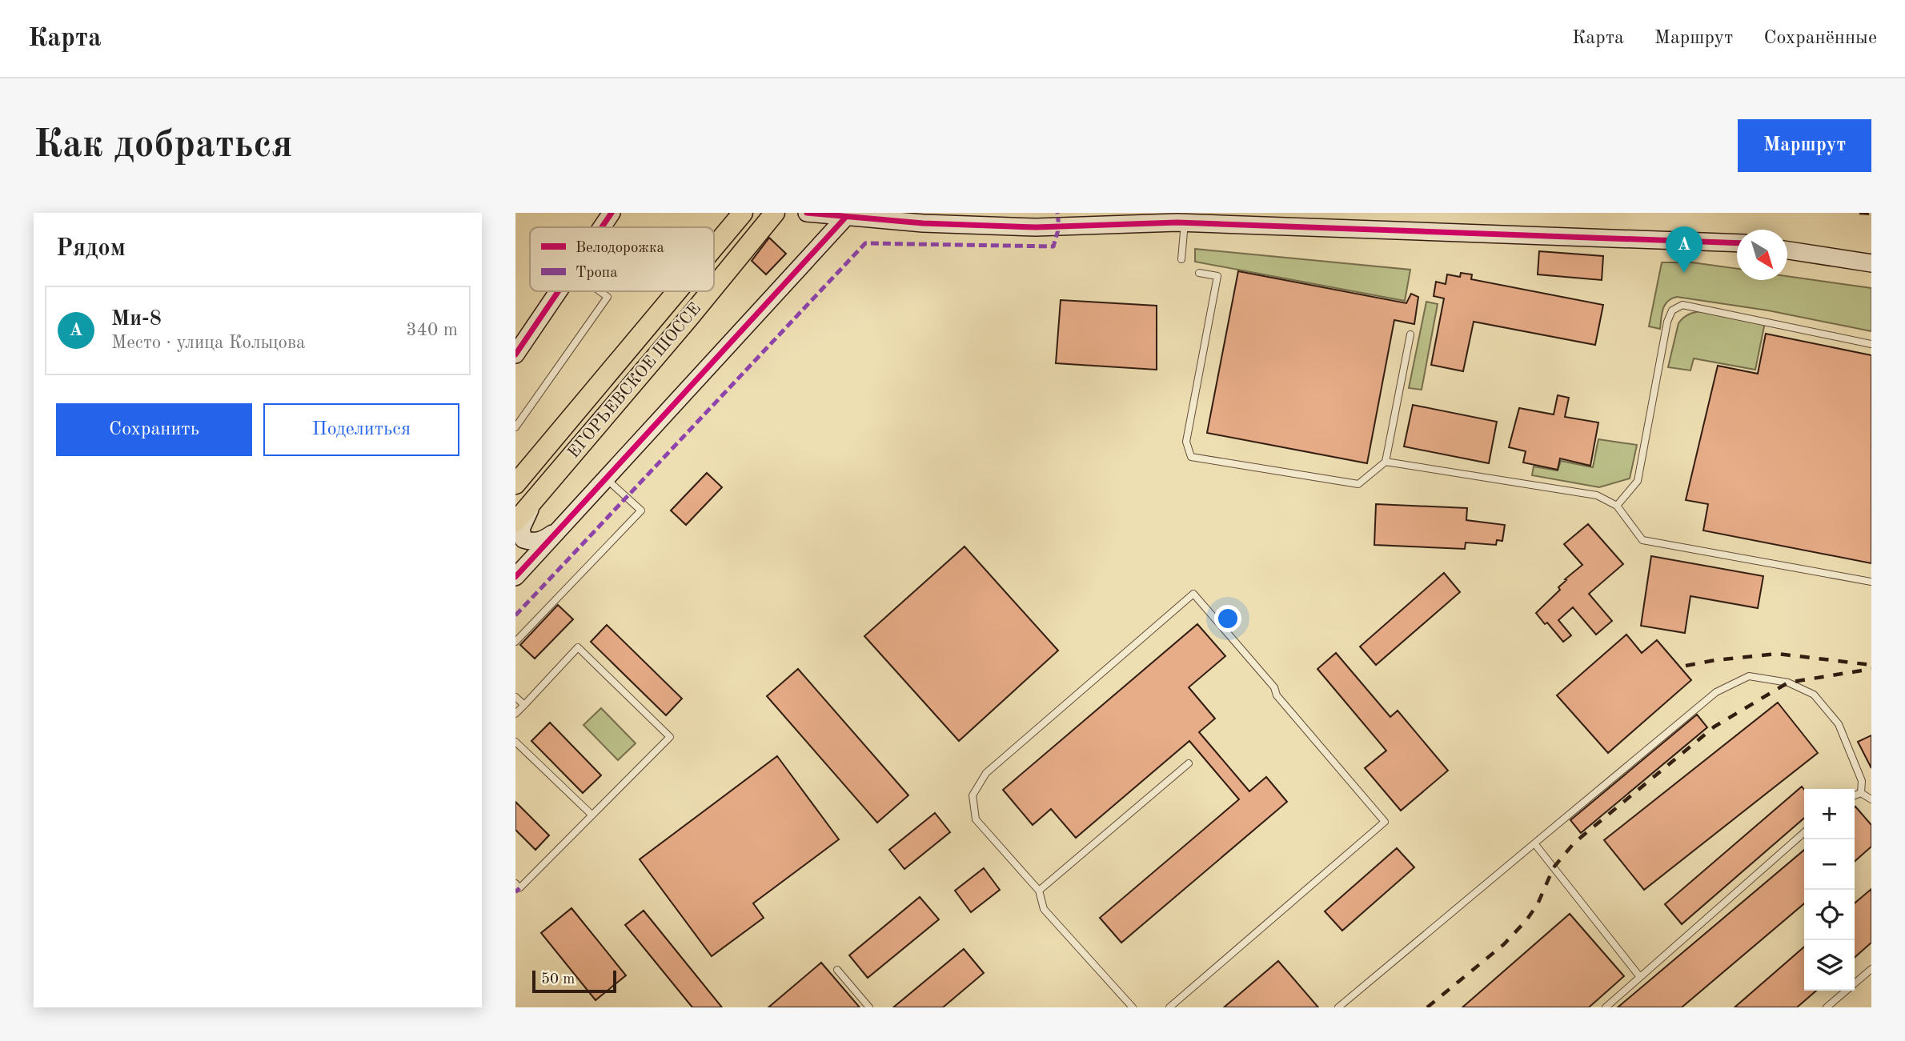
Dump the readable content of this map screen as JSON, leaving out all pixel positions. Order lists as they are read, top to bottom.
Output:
{
  "streets": {
    "main road": ["ЕГОРЬЕВСКОЕ ШОССЕ"]
  },
  "legend": ["Велодорожка", "Тропа"],
  "scale_bar": "50 m",
  "north": "bottom right",
  "page": {
    "header": "Карта",
    "nav": ["Карта", "Маршрут", "Сохранённые"],
    "buttons": [
      "Маршрут",
      ["Сохранить", "Поделиться"]
    ],
    "title": "Как добраться",
    "heading": "Рядом",
    "pins": "A",
    "list": [
      {
        "mark": "A",
        "name": "Ми-8",
        "note": "Место · улица Кольцова",
        "value": "340 m"
      }
    ],
    "map_buttons": ["+", "−"],
    "scale": "50 m"
  }
}
